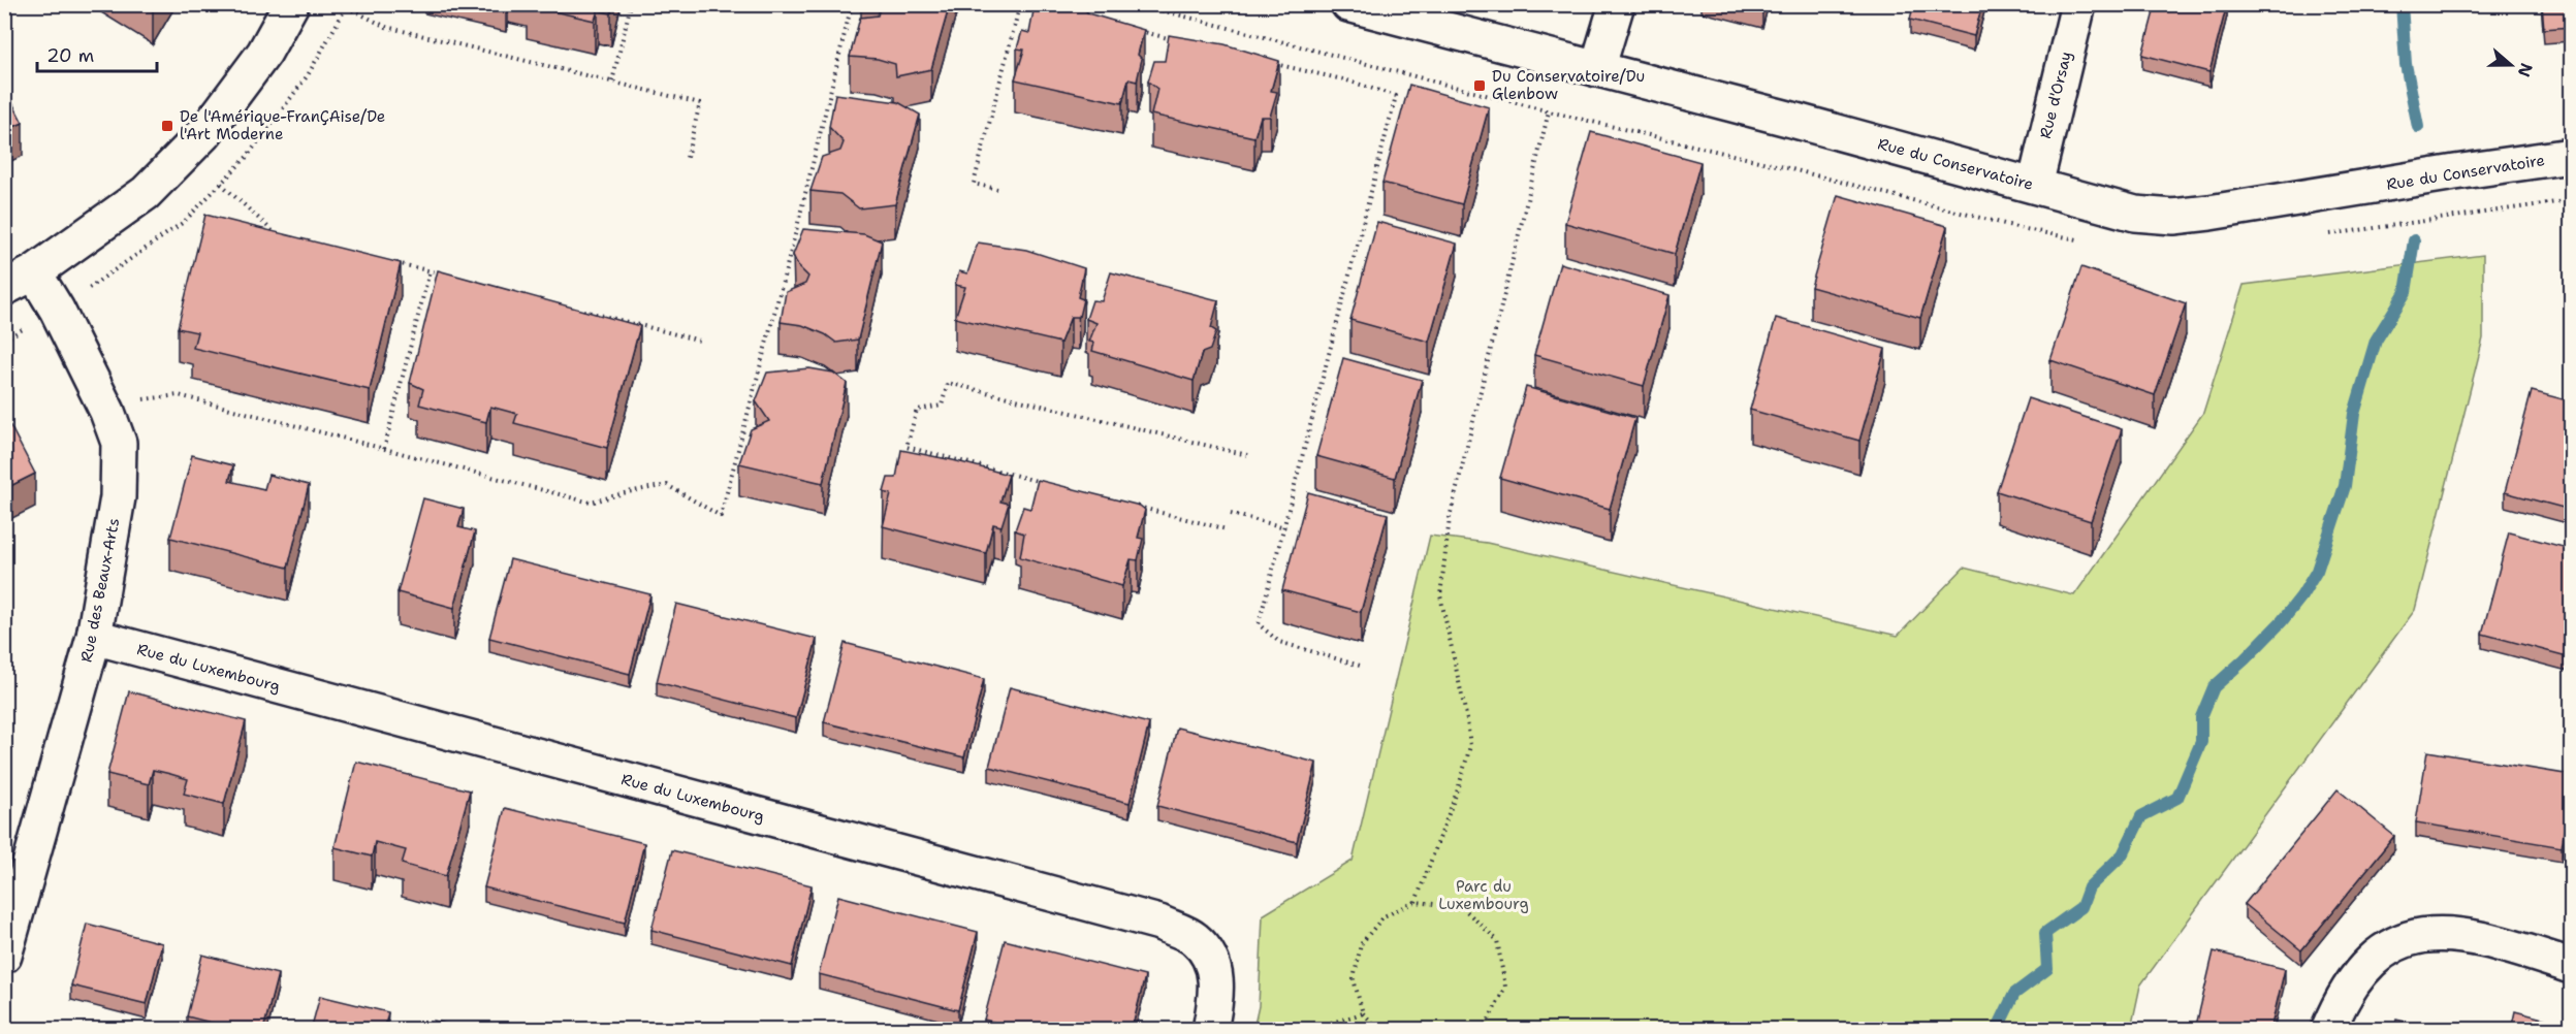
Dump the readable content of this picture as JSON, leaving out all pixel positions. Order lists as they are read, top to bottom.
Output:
{
  "streets": {
    "street": [
      "Rue d'Orsay",
      "Rue du Conservatoire",
      "Rue des Beaux-Arts",
      "Rue du Luxembourg"
    ]
  },
  "crossings": [
    ["Rue d'Orsay", "Rue du Conservatoire"],
    ["Rue des Beaux-Arts", "Rue du Luxembourg"]
  ],
  "parks": ["Parc du Luxembourg"],
  "places": {
    "transit": ["Du Conservatoire/Du Glenbow", "De l'Amérique-FranÇAise/De l'Art Moderne"]
  },
  "scale_bar": "20 m",
  "north": "right"
}
